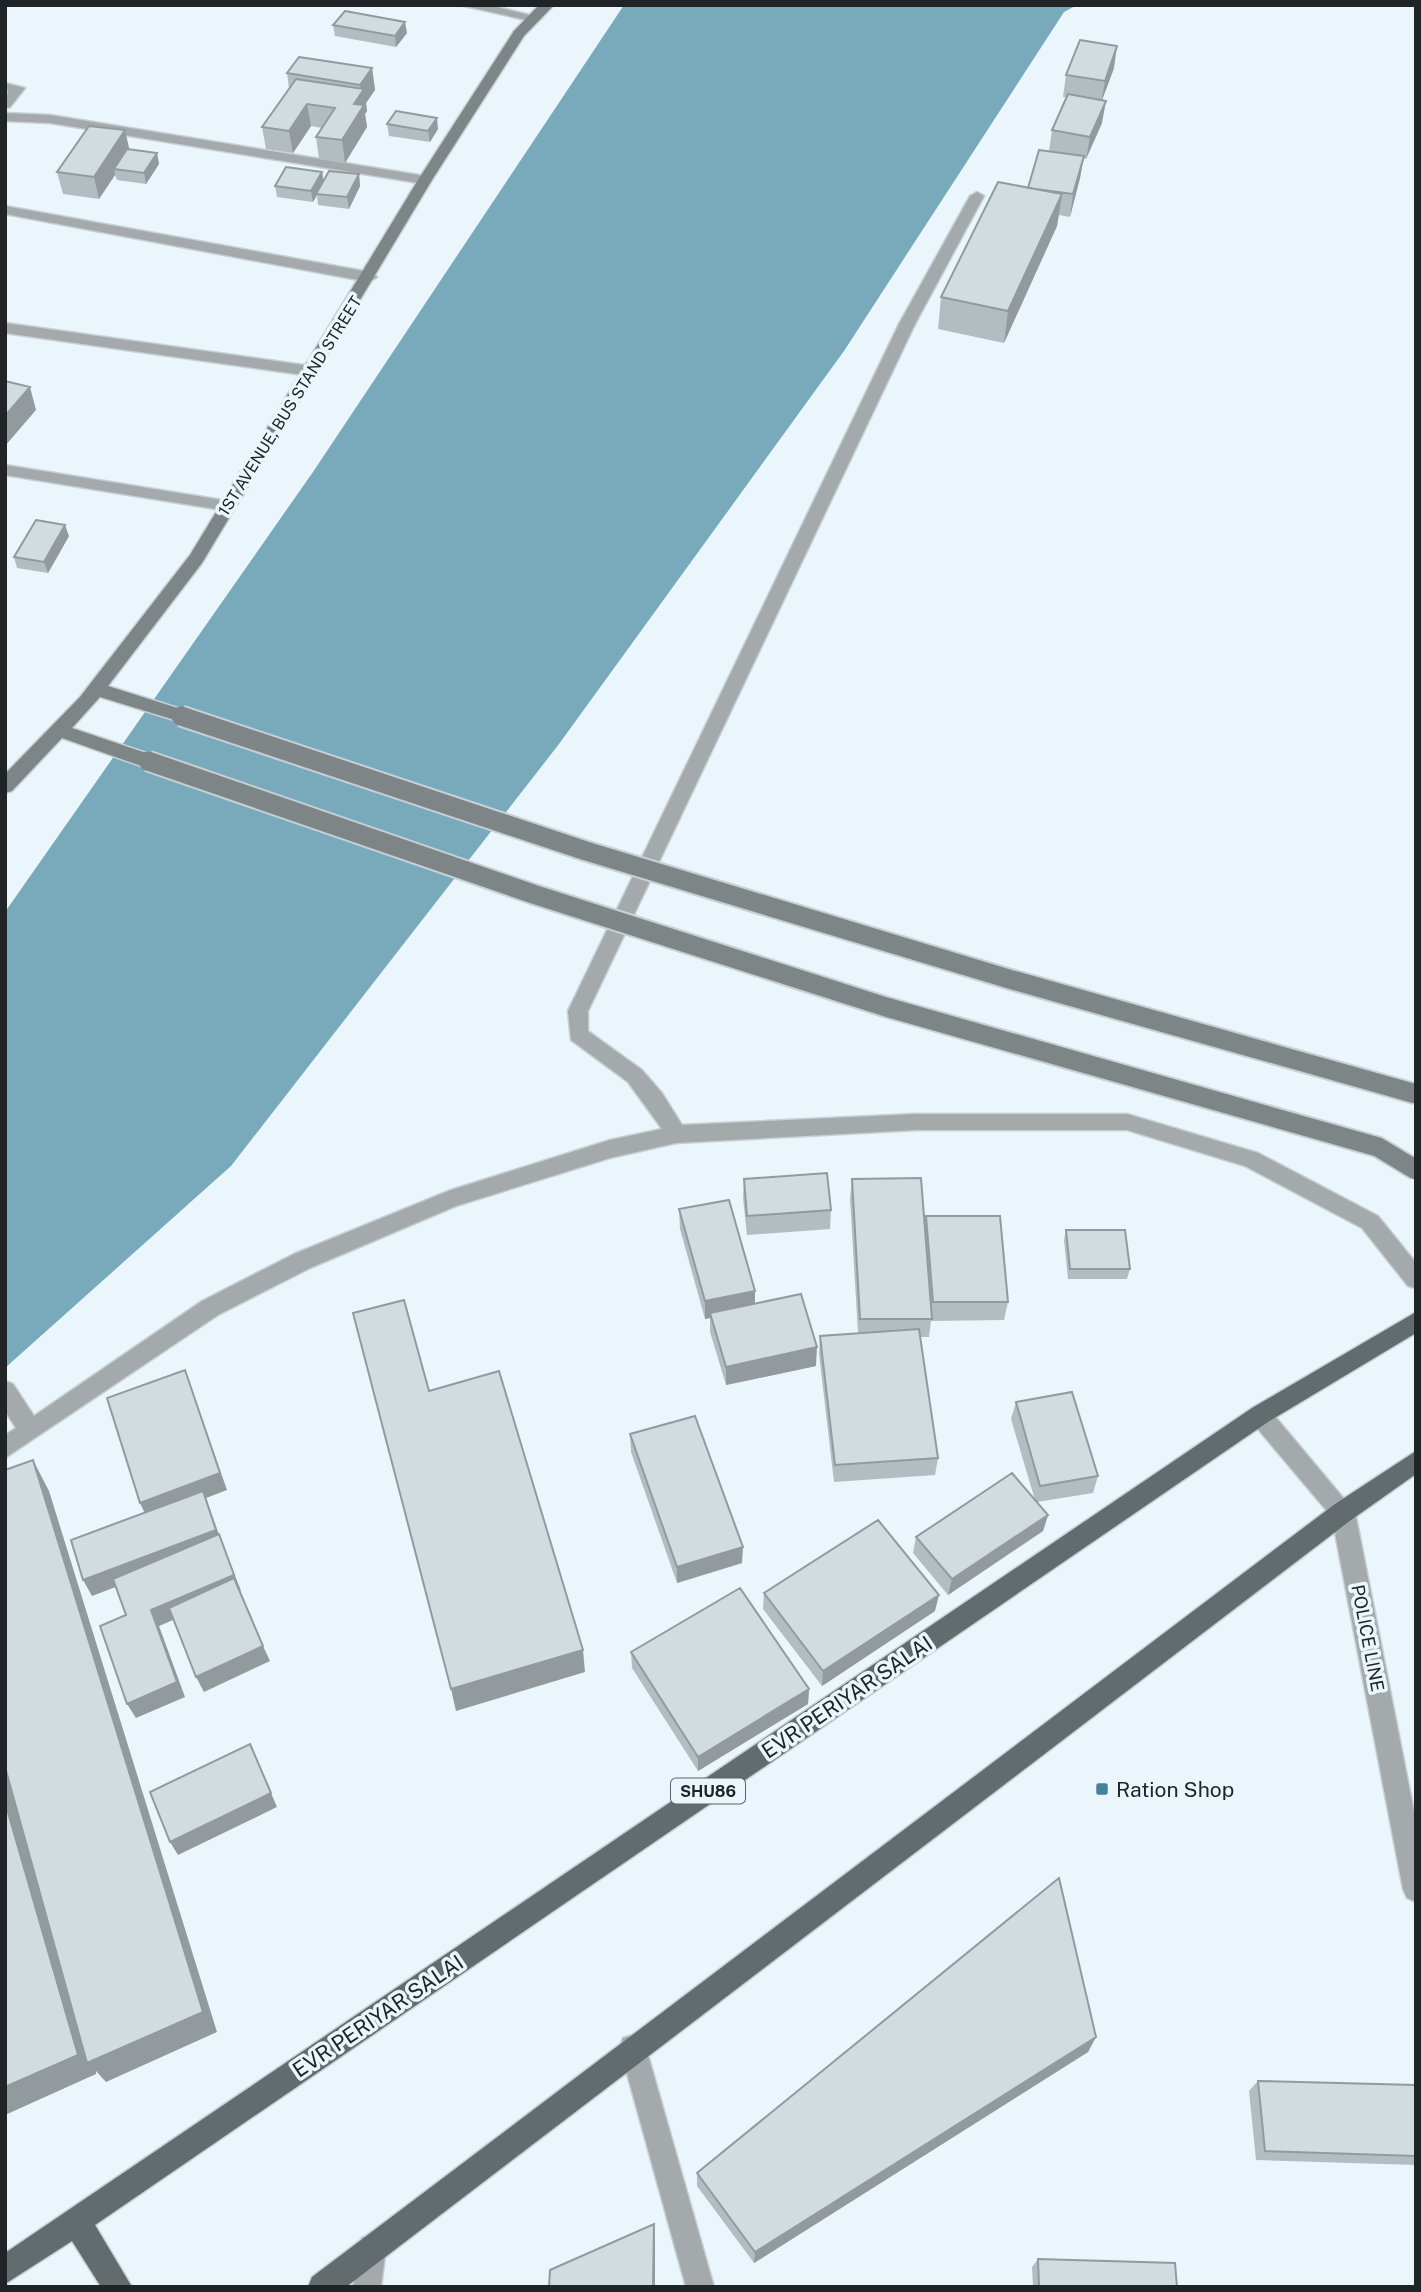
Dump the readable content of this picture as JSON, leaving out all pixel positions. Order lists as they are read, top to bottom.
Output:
{
  "streets": {
    "main road": ["EVR PERIYAR SALAI", "SHU86"],
    "street": ["1ST AVENUE, BUS STAND STREET", "POLICE LINE"]
  },
  "crossings": [
    ["POLICE LINE", "EVR PERIYAR SALAI"]
  ],
  "places": {
    "transit": ["Ration Shop"]
  }
}
